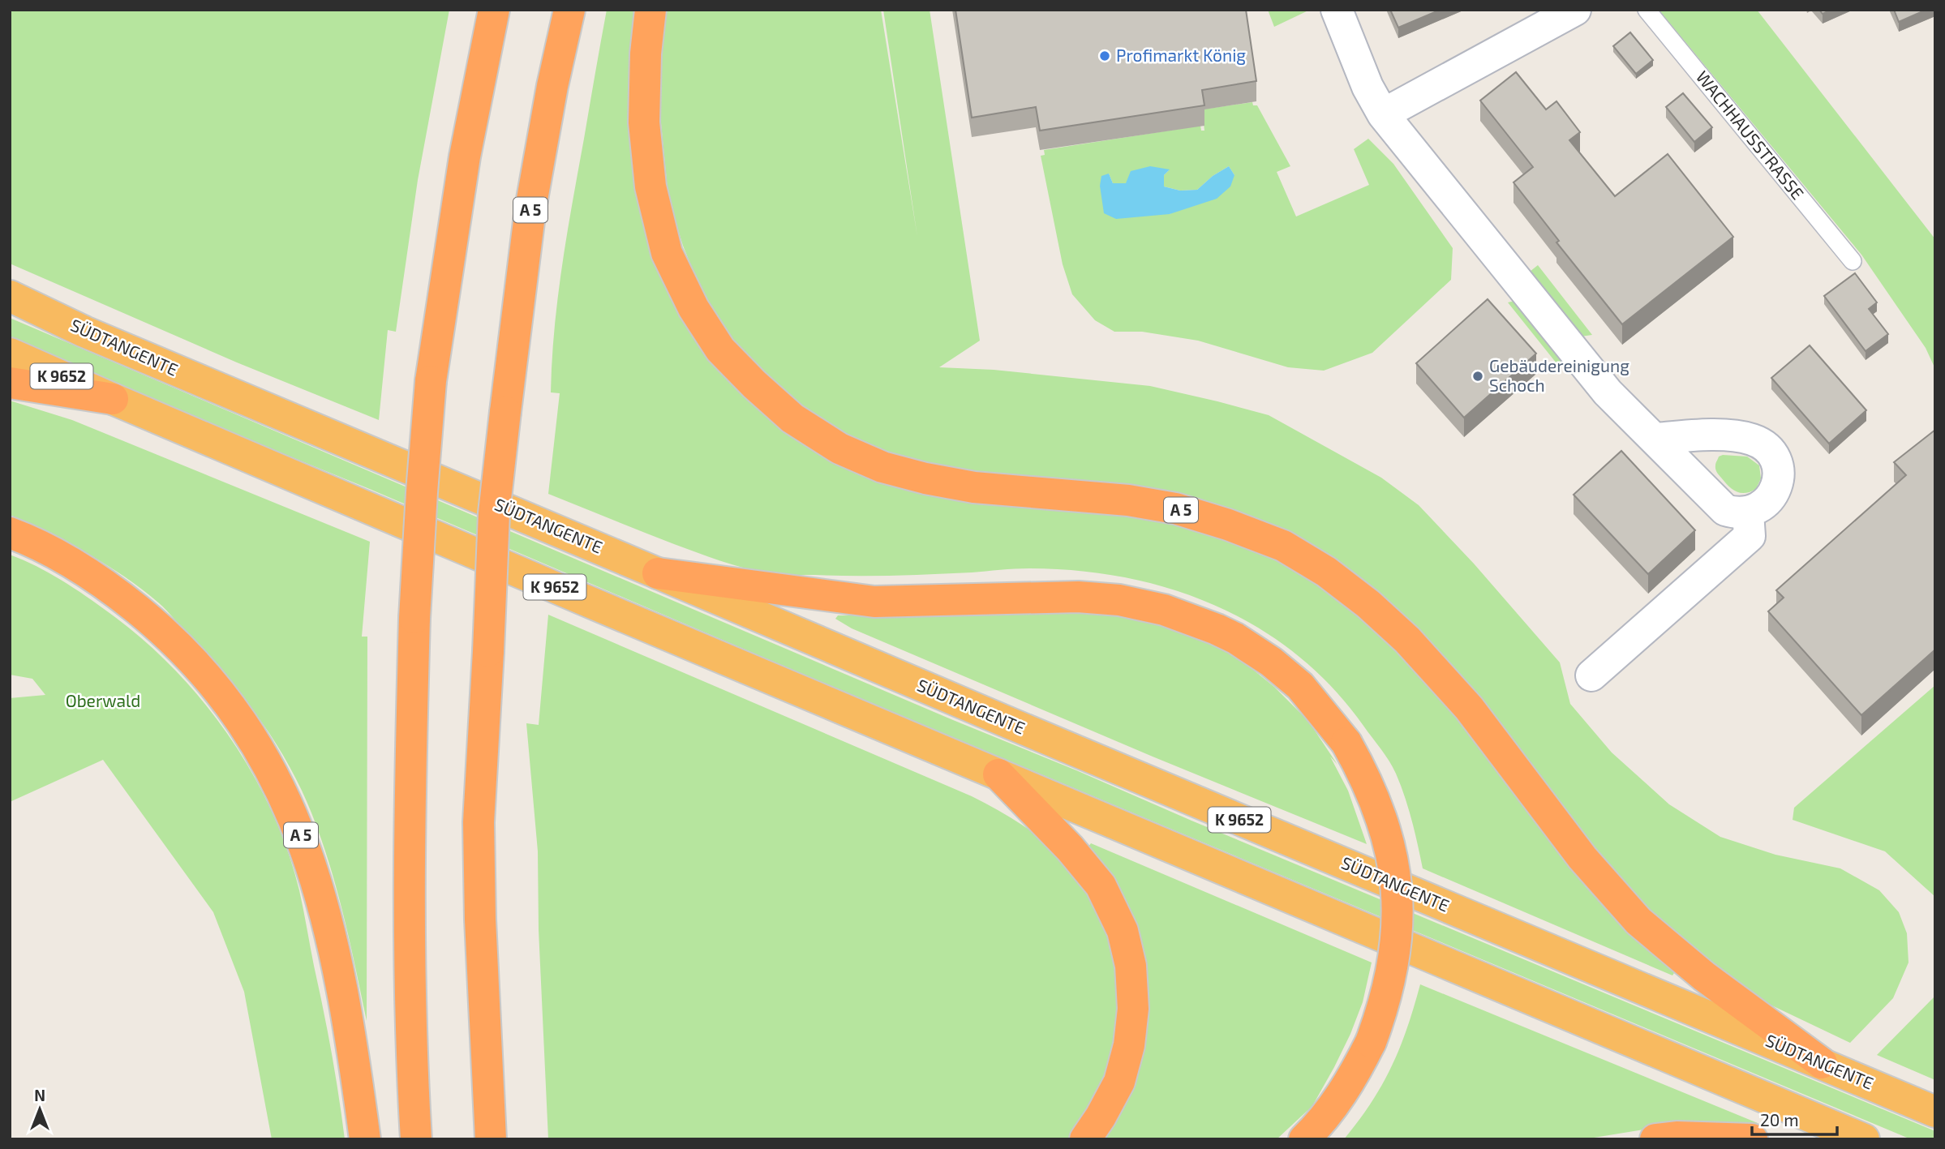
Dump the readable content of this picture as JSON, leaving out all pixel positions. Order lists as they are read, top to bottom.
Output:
{
  "streets": {
    "highway": ["A 5", "SÜDTANGENTE", "K 9652"],
    "lane": ["WACHHAUSSTRASSE"]
  },
  "crossings": [
    ["A 5", "SÜDTANGENTE"],
    ["SÜDTANGENTE", "K 9652"]
  ],
  "parks": ["Oberwald"],
  "places": ["Profimarkt König", "Gebäudereinigung Schoch"],
  "scale_bar": "20 m",
  "north": "top"
}
